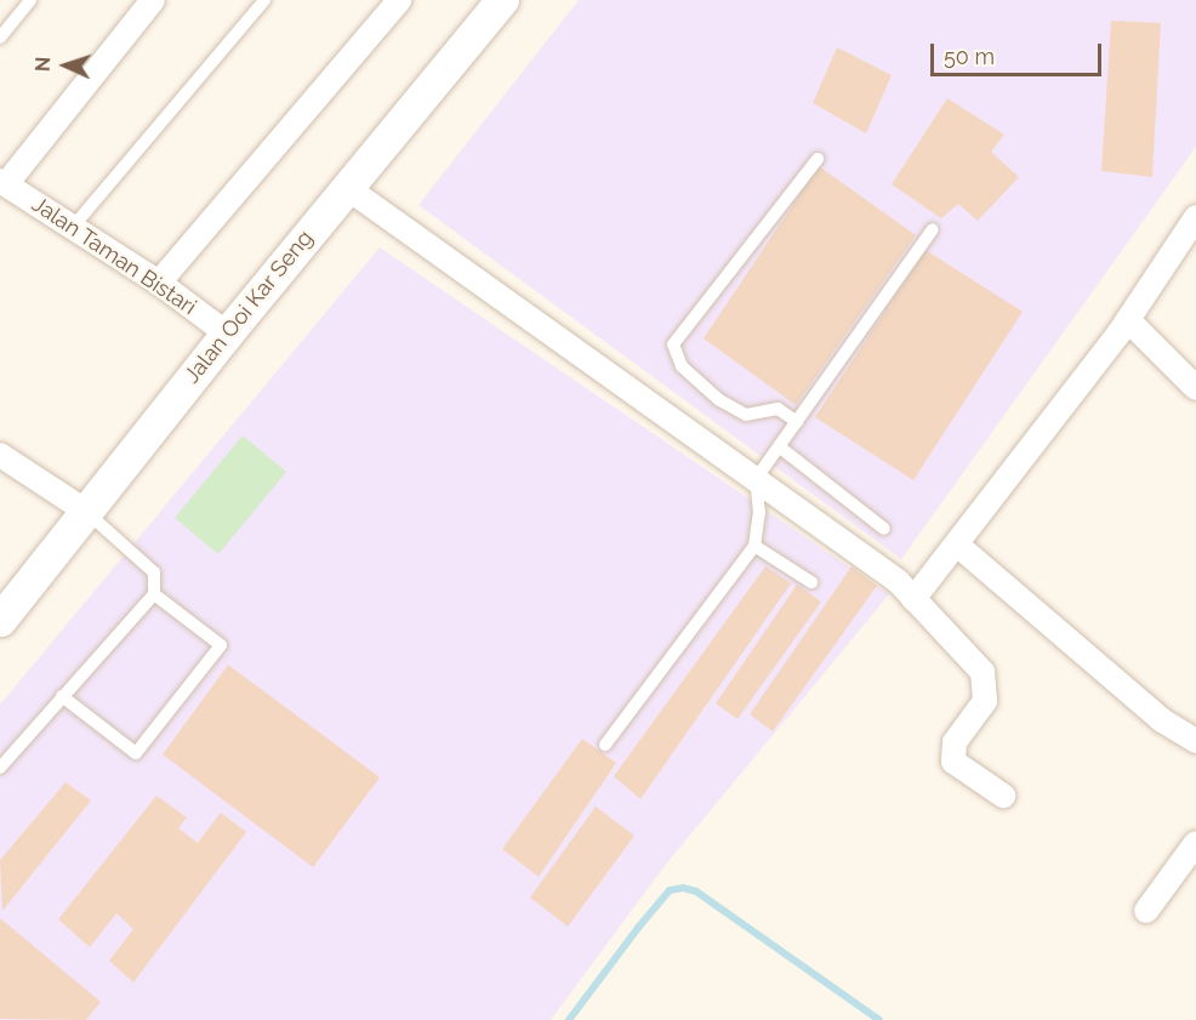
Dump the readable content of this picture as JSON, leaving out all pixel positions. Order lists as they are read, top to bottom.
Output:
{
  "streets": {
    "main road": ["Jalan Ooi Kar Seng"],
    "street": ["Jalan Taman Bistari"]
  },
  "crossings": [
    ["Jalan Taman Bistari", "Jalan Ooi Kar Seng"]
  ],
  "scale_bar": "50 m",
  "north": "left"
}
